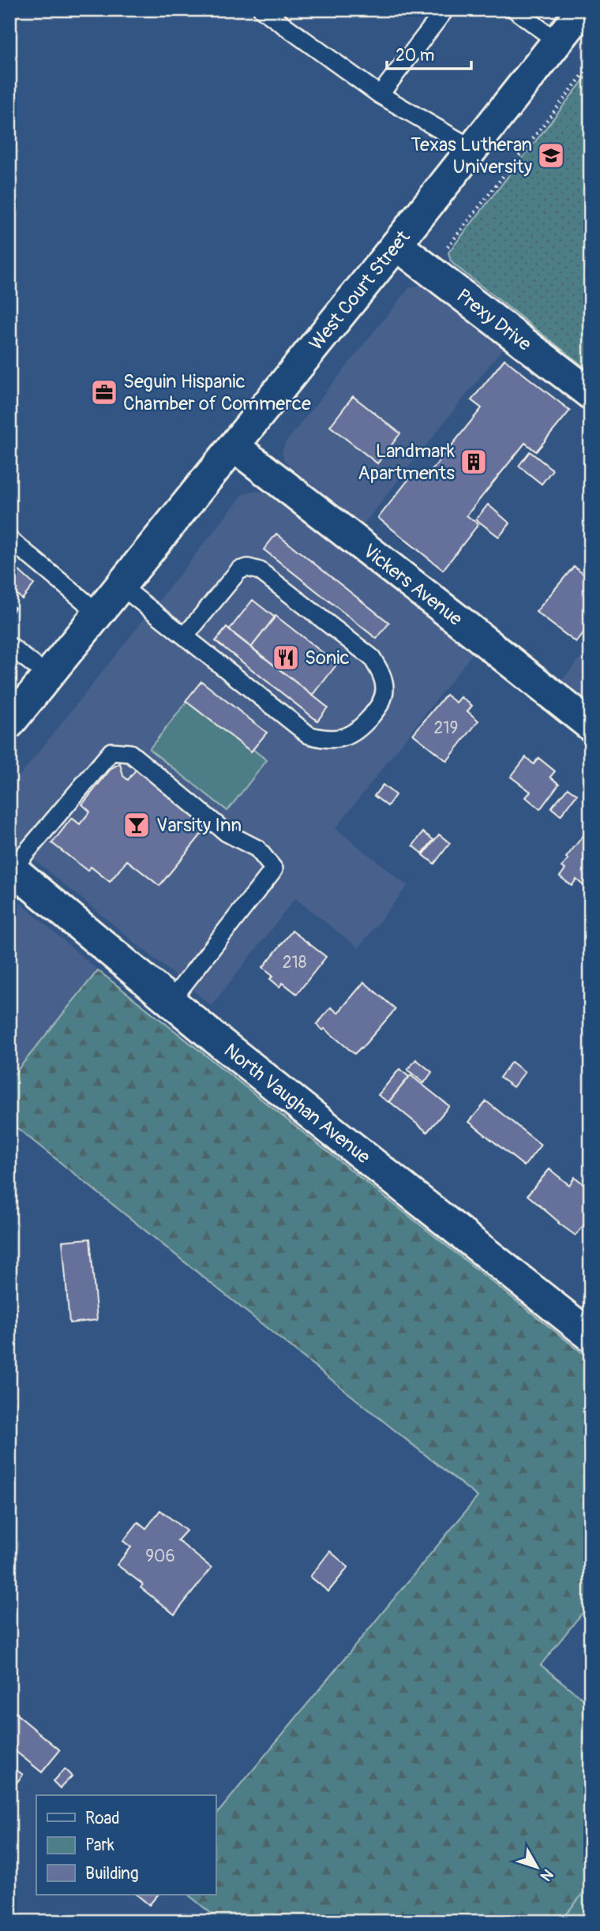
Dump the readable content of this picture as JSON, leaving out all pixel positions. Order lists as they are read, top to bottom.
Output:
{
  "streets": {
    "street": [
      "West Court Street",
      "Prexy Drive",
      "Vickers Avenue",
      "North Vaughan Avenue"
    ]
  },
  "crossings": [
    ["West Court Street", "Prexy Drive"],
    ["West Court Street", "Vickers Avenue"]
  ],
  "places": {
    "school or university": ["Texas Lutheran University"],
    "office": ["Seguin Hispanic Chamber of Commerce"],
    "building": ["Landmark Apartments"],
    "restaurant": ["Sonic"],
    "bar": ["Varsity Inn"]
  },
  "house_numbers": ["219", "218", "906"],
  "legend": ["Road", "Park", "Building"],
  "scale_bar": "20 m",
  "north": "bottom right"
}
